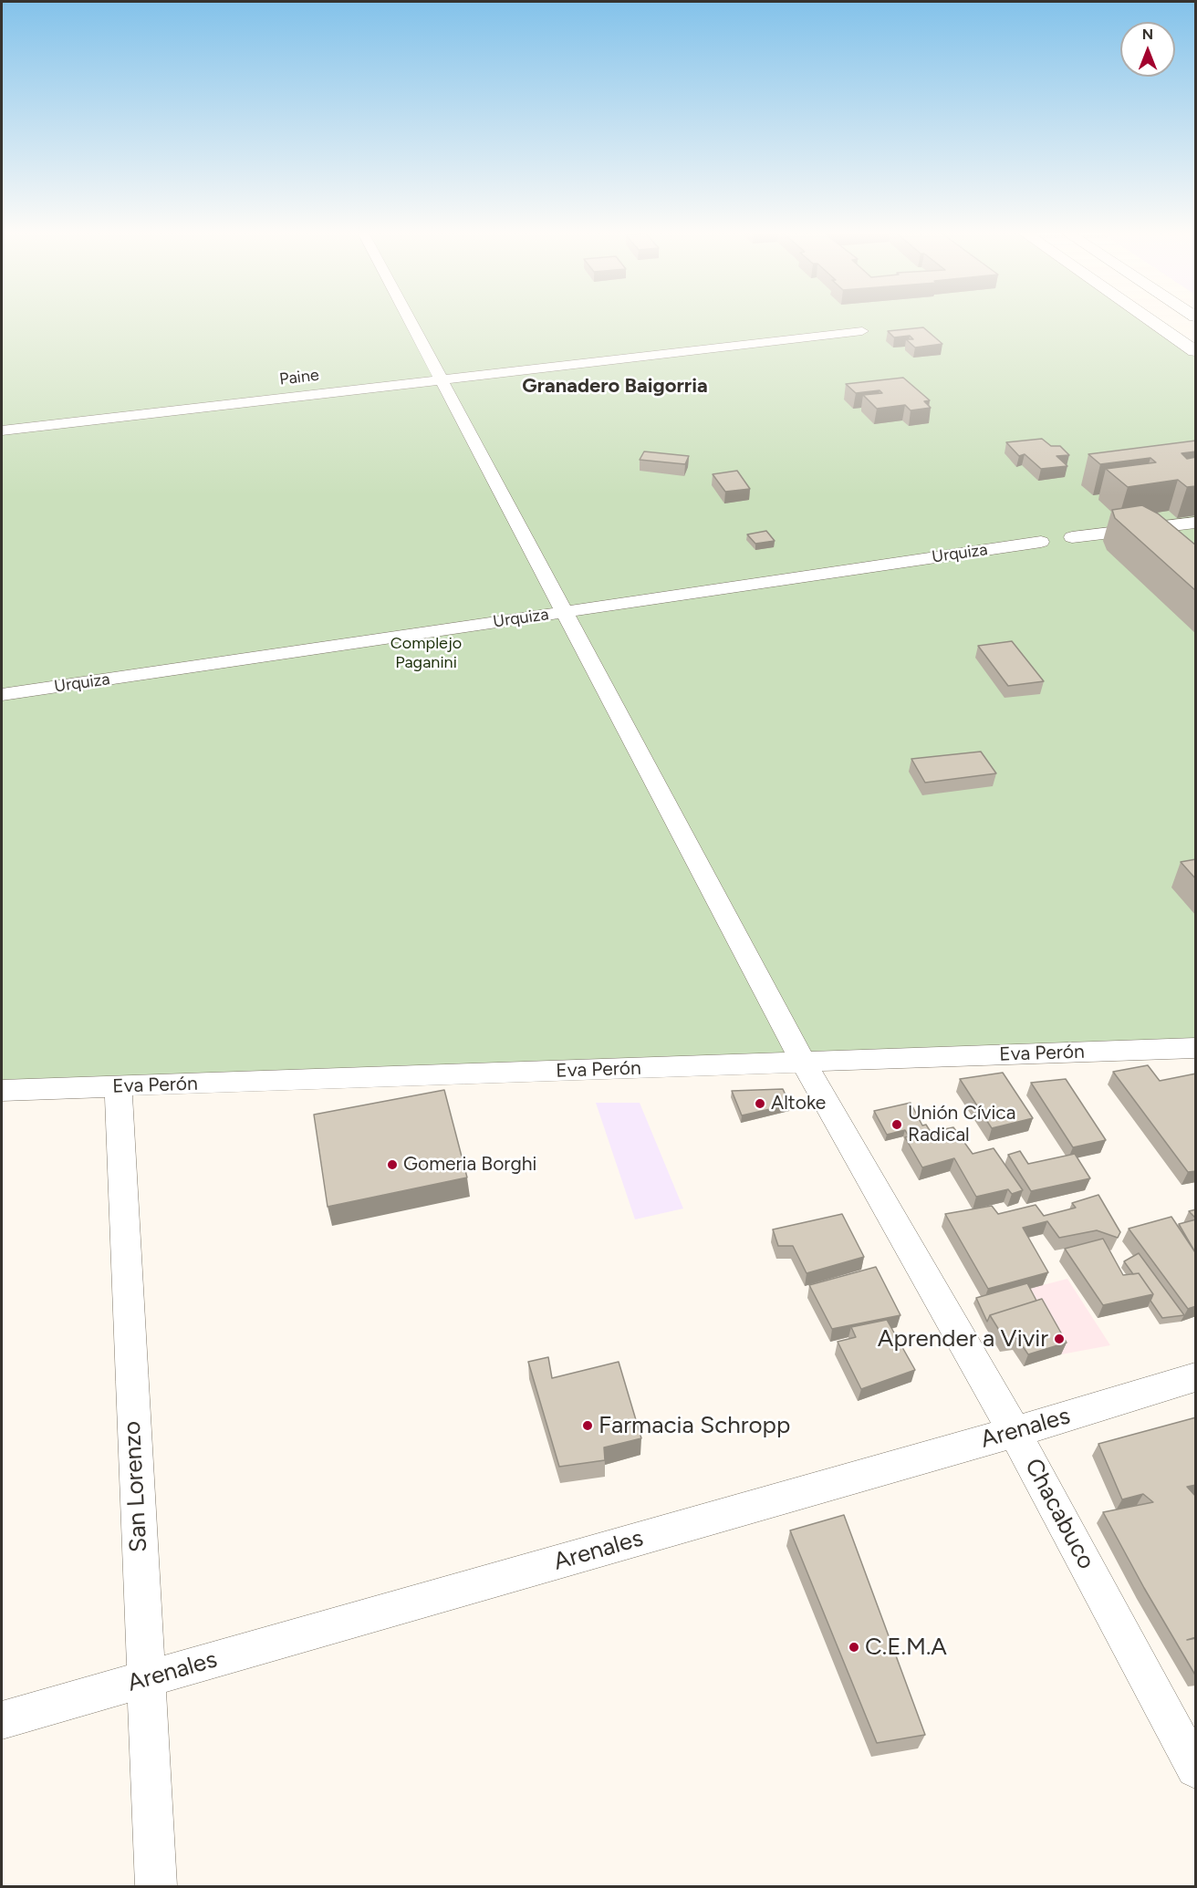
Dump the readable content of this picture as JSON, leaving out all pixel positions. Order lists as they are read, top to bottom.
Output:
{
  "streets": {
    "street": [
      "Paine",
      "Urquiza",
      "Eva Perón",
      "Arenales",
      "San Lorenzo",
      "Chacabuco"
    ]
  },
  "crossings": [
    ["Paine", "Chacabuco"],
    ["Urquiza", "Chacabuco"],
    ["Eva Perón", "San Lorenzo"],
    ["Eva Perón", "Chacabuco"],
    ["Arenales", "San Lorenzo"],
    ["Arenales", "Chacabuco"]
  ],
  "districts": ["Granadero Baigorria"],
  "parks": ["Complejo Paganini"],
  "places": [
    "Altoke",
    "Unión Cívica Radical",
    "Gomeria Borghi",
    "Aprender a Vivir",
    "Farmacia Schropp",
    "C.E.M.A"
  ],
  "north": "top"
}
